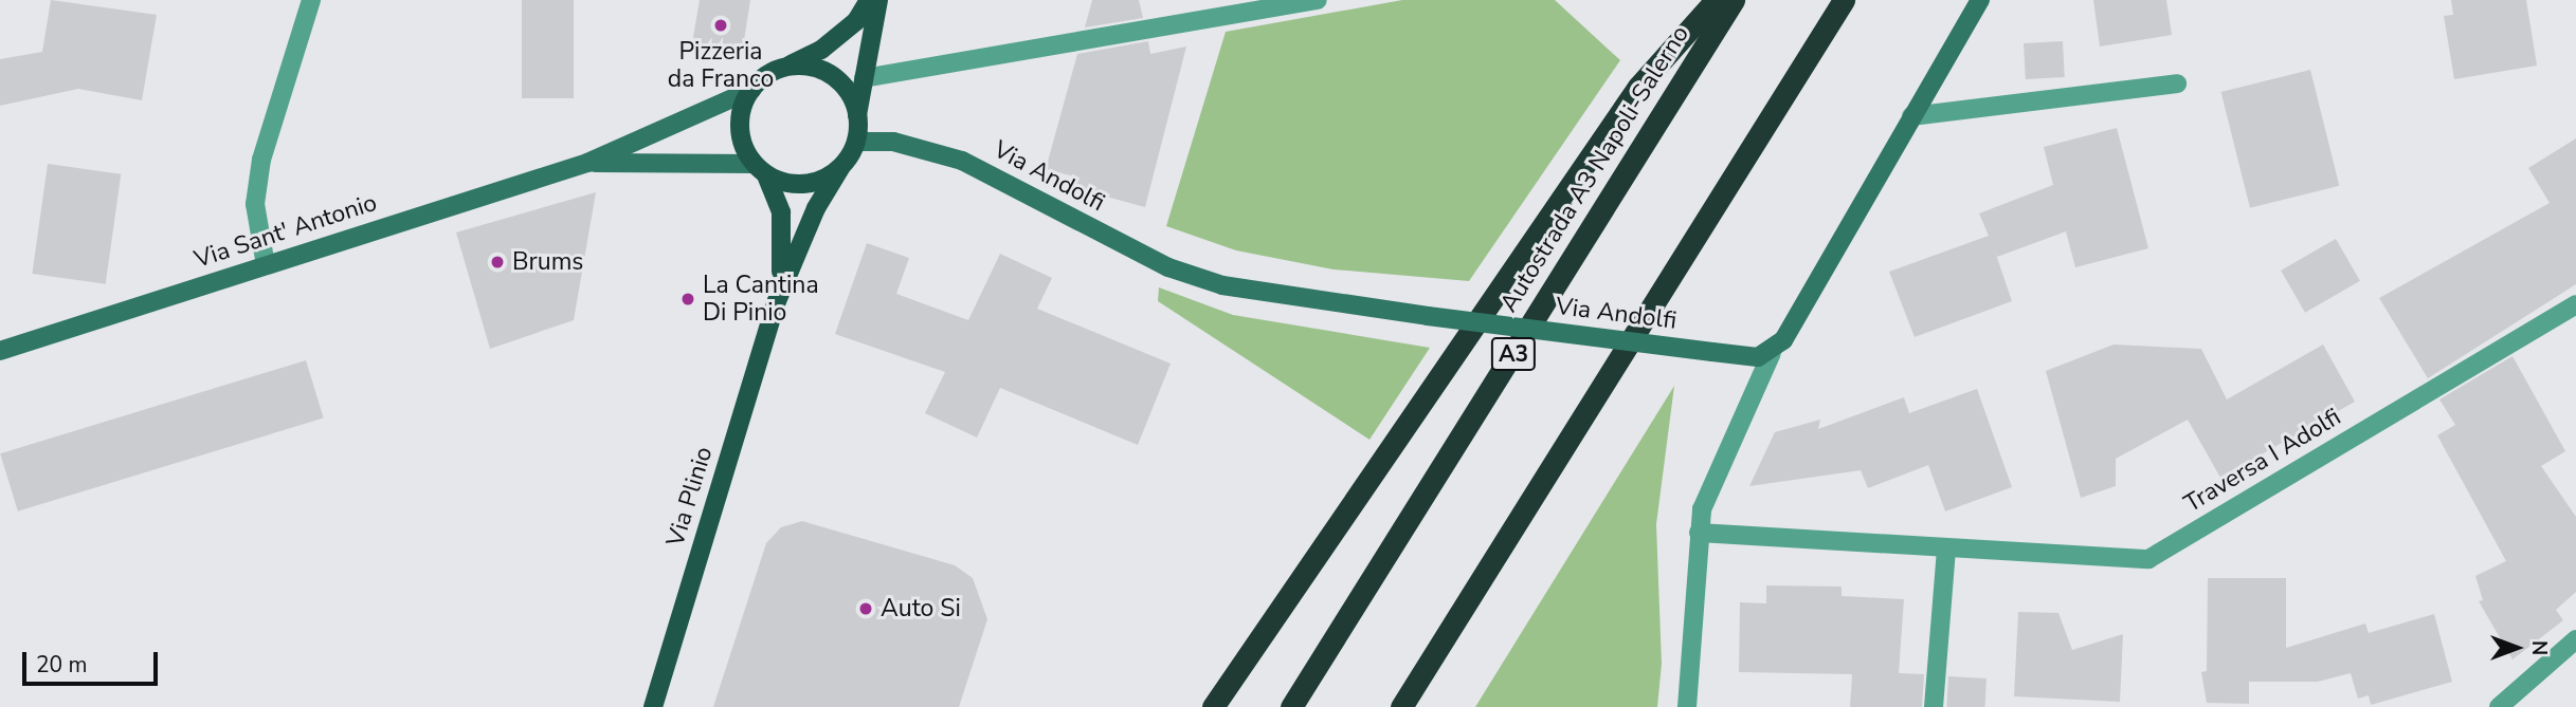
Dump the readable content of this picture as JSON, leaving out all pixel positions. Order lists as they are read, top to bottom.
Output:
{
  "streets": {
    "highway": ["Autostrada A3 Napoli-Salerno", "A3"],
    "main road": ["Via Plinio"],
    "street": ["Via Andolfi", "Via Sant' Antonio", "Traversa I Adolfi"]
  },
  "crossings": [
    ["Via Andolfi", "Via Sant' Antonio"],
    ["Via Andolfi", "Via Plinio"],
    ["Via Sant' Antonio", "Via Plinio"]
  ],
  "places": [
    "Pizzeria da Franco",
    "Brums",
    "La Cantina Di Pinio",
    "Auto Si"
  ],
  "scale_bar": "20 m",
  "north": "right"
}
